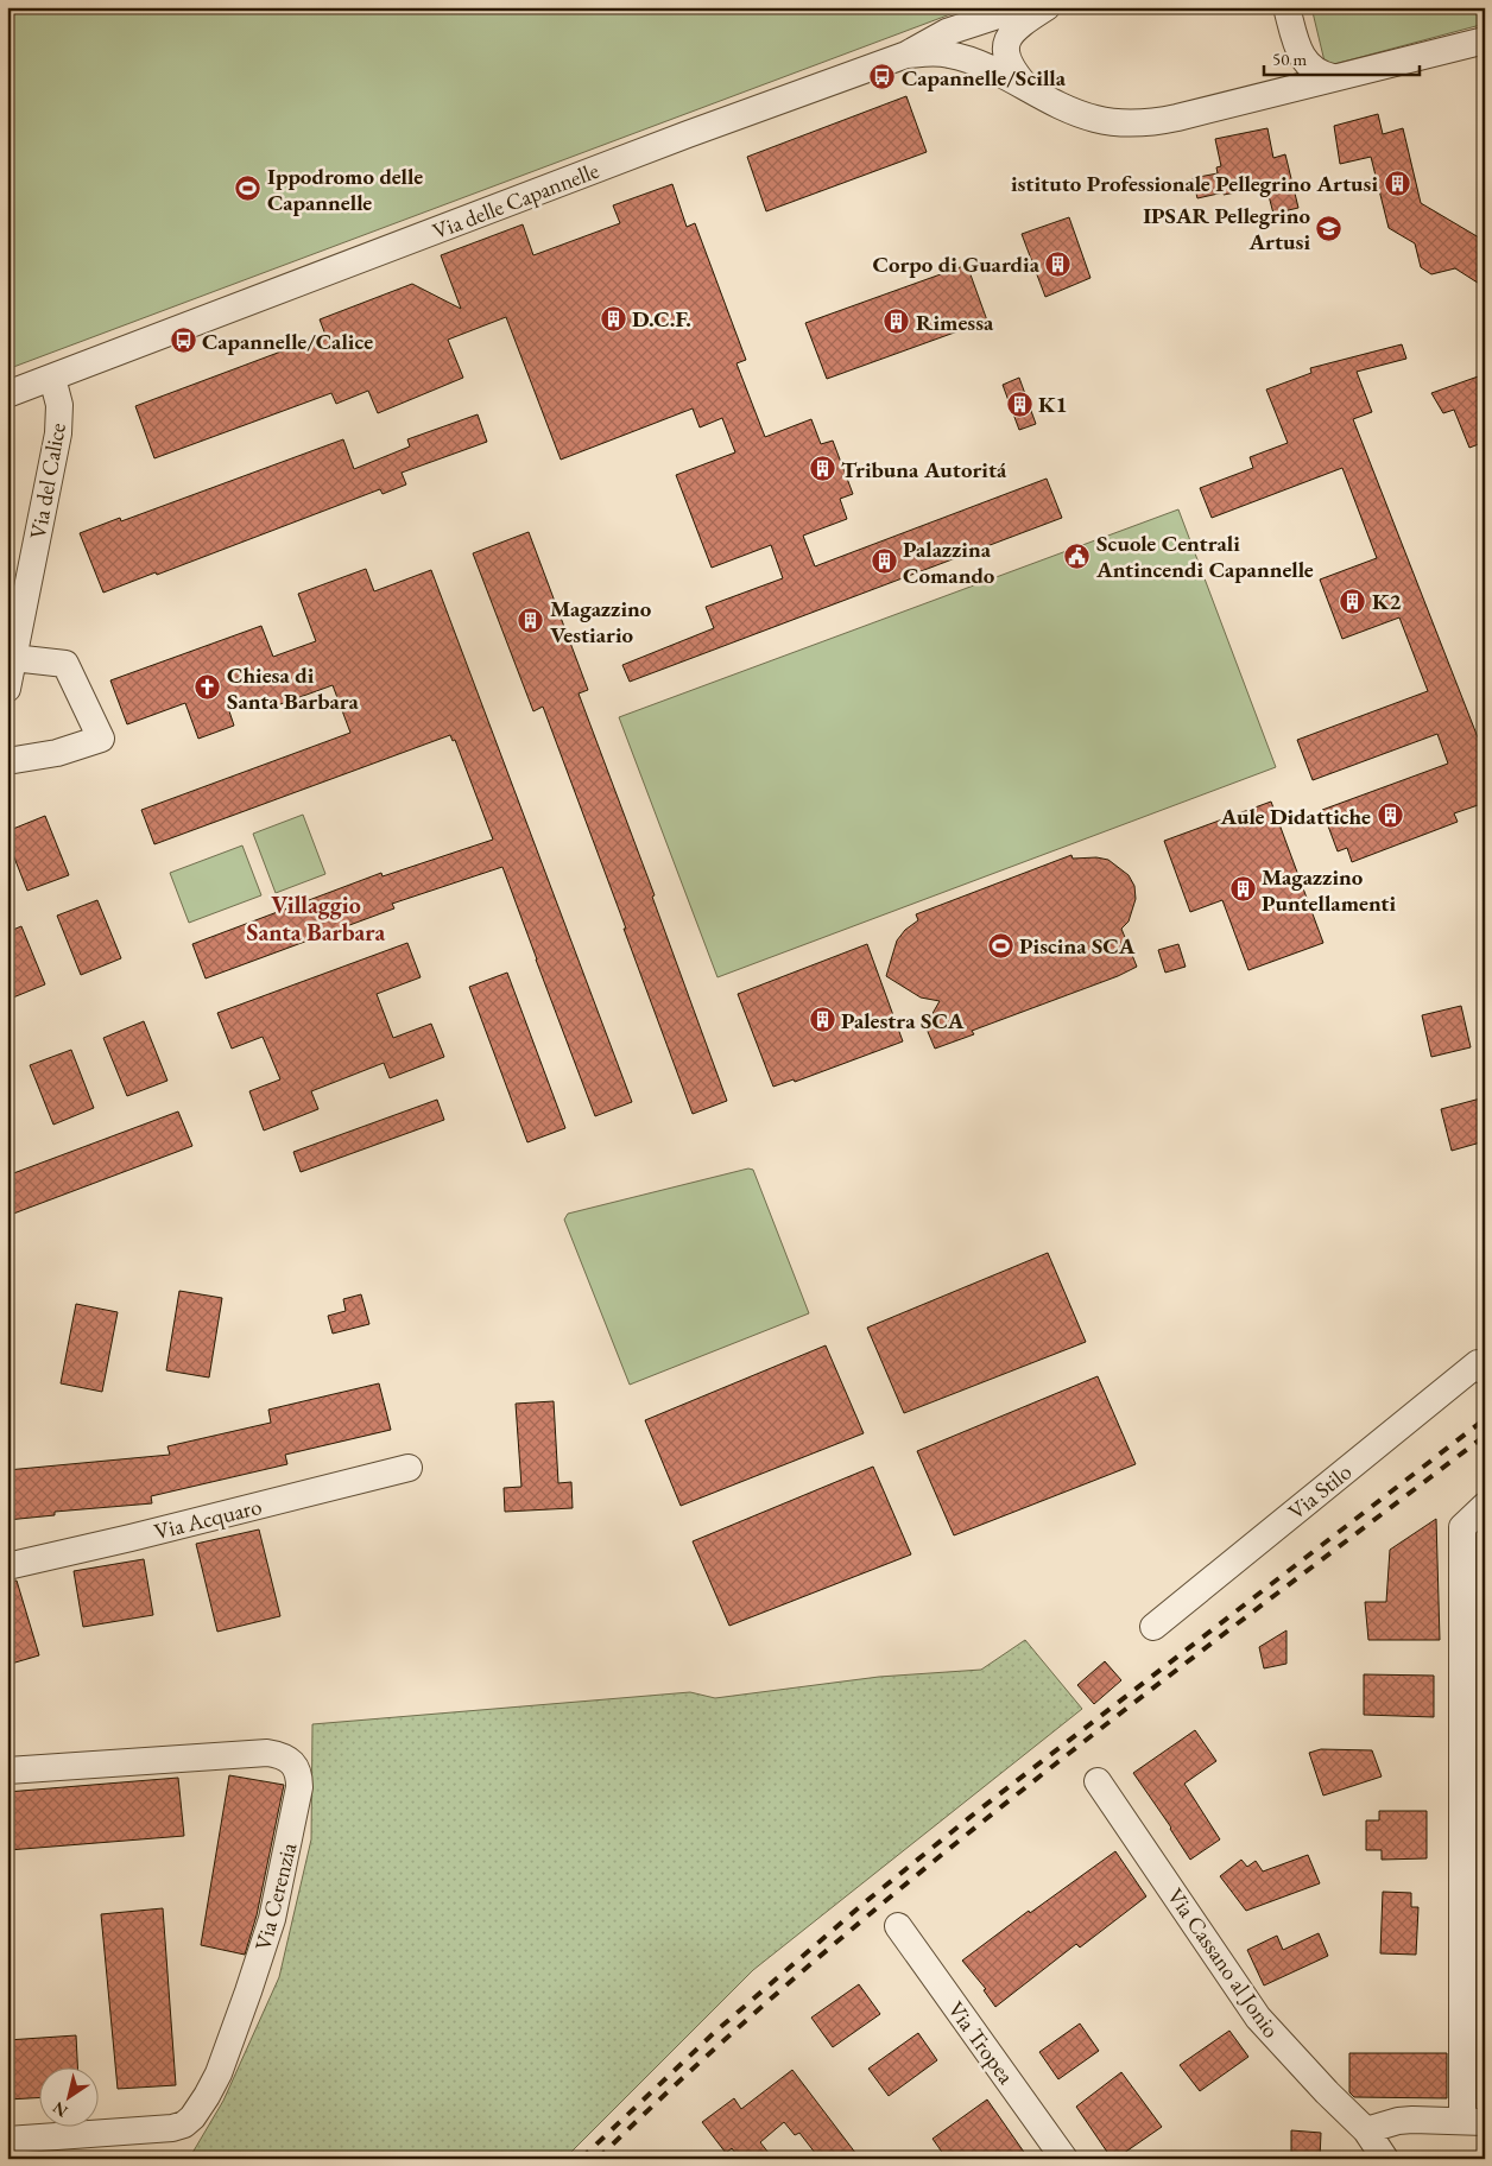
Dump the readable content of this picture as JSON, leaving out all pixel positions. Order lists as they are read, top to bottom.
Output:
{
  "streets": {
    "street": [
      "Via delle Capannelle",
      "Via del Calice",
      "Via Stilo",
      "Via Acquaro",
      "Via Cerenzia",
      "Via Cassano al Jonio",
      "Via Tropea"
    ]
  },
  "crossings": [
    ["Via delle Capannelle", "Via del Calice"]
  ],
  "districts": ["Villaggio Santa Barbara"],
  "places": {
    "bus stop": ["Capannelle/Scilla", "Capannelle/Calice"],
    "building": [
      "istituto Professionale Pellegrino Artusi",
      "Corpo di Guardia",
      "D.C.F.",
      "Rimessa",
      "K1",
      "Tribuna Autoritá",
      "Palazzina Comando",
      "K2",
      "Magazzino Vestiario",
      "Aule Didattiche",
      "Magazzino Puntellamenti",
      "Palestra SCA"
    ],
    "sports": ["Ippodromo delle Capannelle", "Piscina SCA"],
    "school or university": ["IPSAR Pellegrino Artusi"],
    "public building": ["Scuole Centrali Antincendi Capannelle"],
    "church": ["Chiesa di Santa Barbara"]
  },
  "scale_bar": "50 m",
  "north": "bottom left"
}
